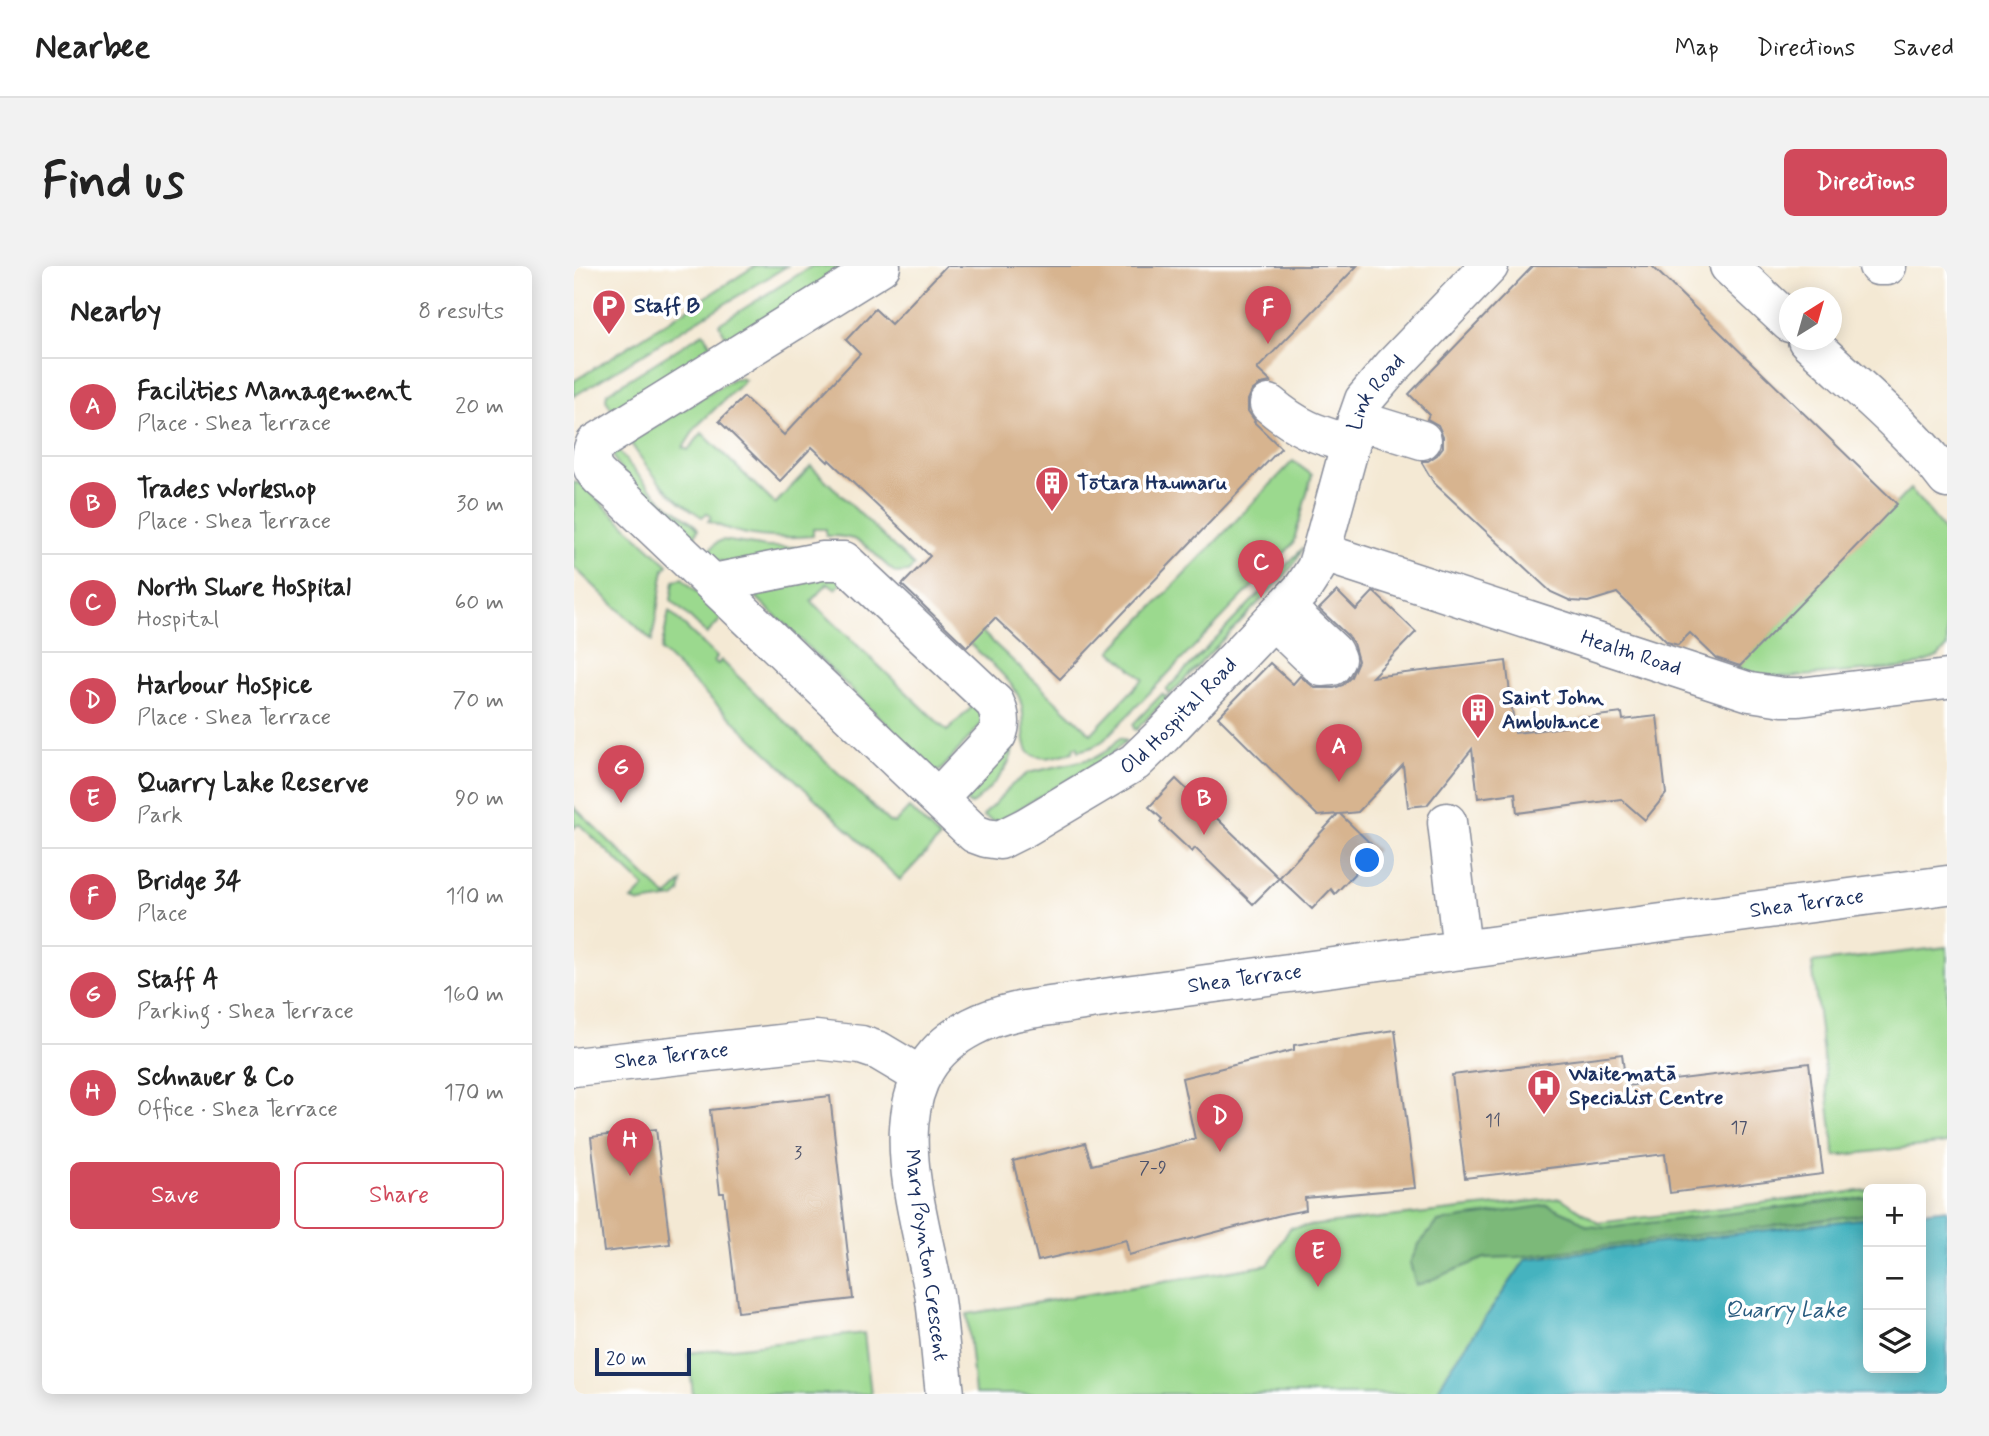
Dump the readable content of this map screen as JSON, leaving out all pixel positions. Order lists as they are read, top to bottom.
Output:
{
  "streets": {
    "street": [
      "Link Road",
      "Health Road",
      "Old Hospital Road",
      "Shea Terrace",
      "Mary Poynton Crescent"
    ]
  },
  "crossings": [
    ["Link Road", "Health Road"],
    ["Link Road", "Old Hospital Road"],
    ["Health Road", "Old Hospital Road"],
    ["Shea Terrace", "Mary Poynton Crescent"]
  ],
  "water": ["Quarry Lake"],
  "places": {
    "parking": ["Staff B"],
    "building": ["Tōtara Haumaru", "Saint John Ambulance"],
    "hospital": ["Waitematā Specialist Centre"]
  },
  "house_numbers": [
    "11",
    "17",
    "3",
    "7-9"
  ],
  "scale_bar": "20 m",
  "north": "top right",
  "page": {
    "header": "Nearbee",
    "nav": ["Map", "Directions", "Saved"],
    "buttons": [
      "Directions",
      ["Save", "Share"]
    ],
    "title": "Find us",
    "heading": ["Nearby", "8 results"],
    "pins": [
      "F",
      "C",
      "A",
      "G",
      "B",
      "D",
      "H",
      "E"
    ],
    "list": [
      {
        "mark": "A",
        "name": "Facilities Management",
        "note": "Place · Shea Terrace",
        "value": "20 m"
      },
      {
        "mark": "B",
        "name": "Trades Workshop",
        "note": "Place · Shea Terrace",
        "value": "30 m"
      },
      {
        "mark": "C",
        "name": "North Shore Hospital",
        "note": "Hospital",
        "value": "60 m"
      },
      {
        "mark": "D",
        "name": "Harbour Hospice",
        "note": "Place · Shea Terrace",
        "value": "70 m"
      },
      {
        "mark": "E",
        "name": "Quarry Lake Reserve",
        "note": "Park",
        "value": "90 m"
      },
      {
        "mark": "F",
        "name": "Bridge 34",
        "note": "Place",
        "value": "110 m"
      },
      {
        "mark": "G",
        "name": "Staff A",
        "note": "Parking · Shea Terrace",
        "value": "160 m"
      },
      {
        "mark": "H",
        "name": "Schnauer & Co",
        "note": "Office · Shea Terrace",
        "value": "170 m"
      }
    ],
    "map_buttons": ["+", "−"],
    "scale": "20 m"
  }
}
